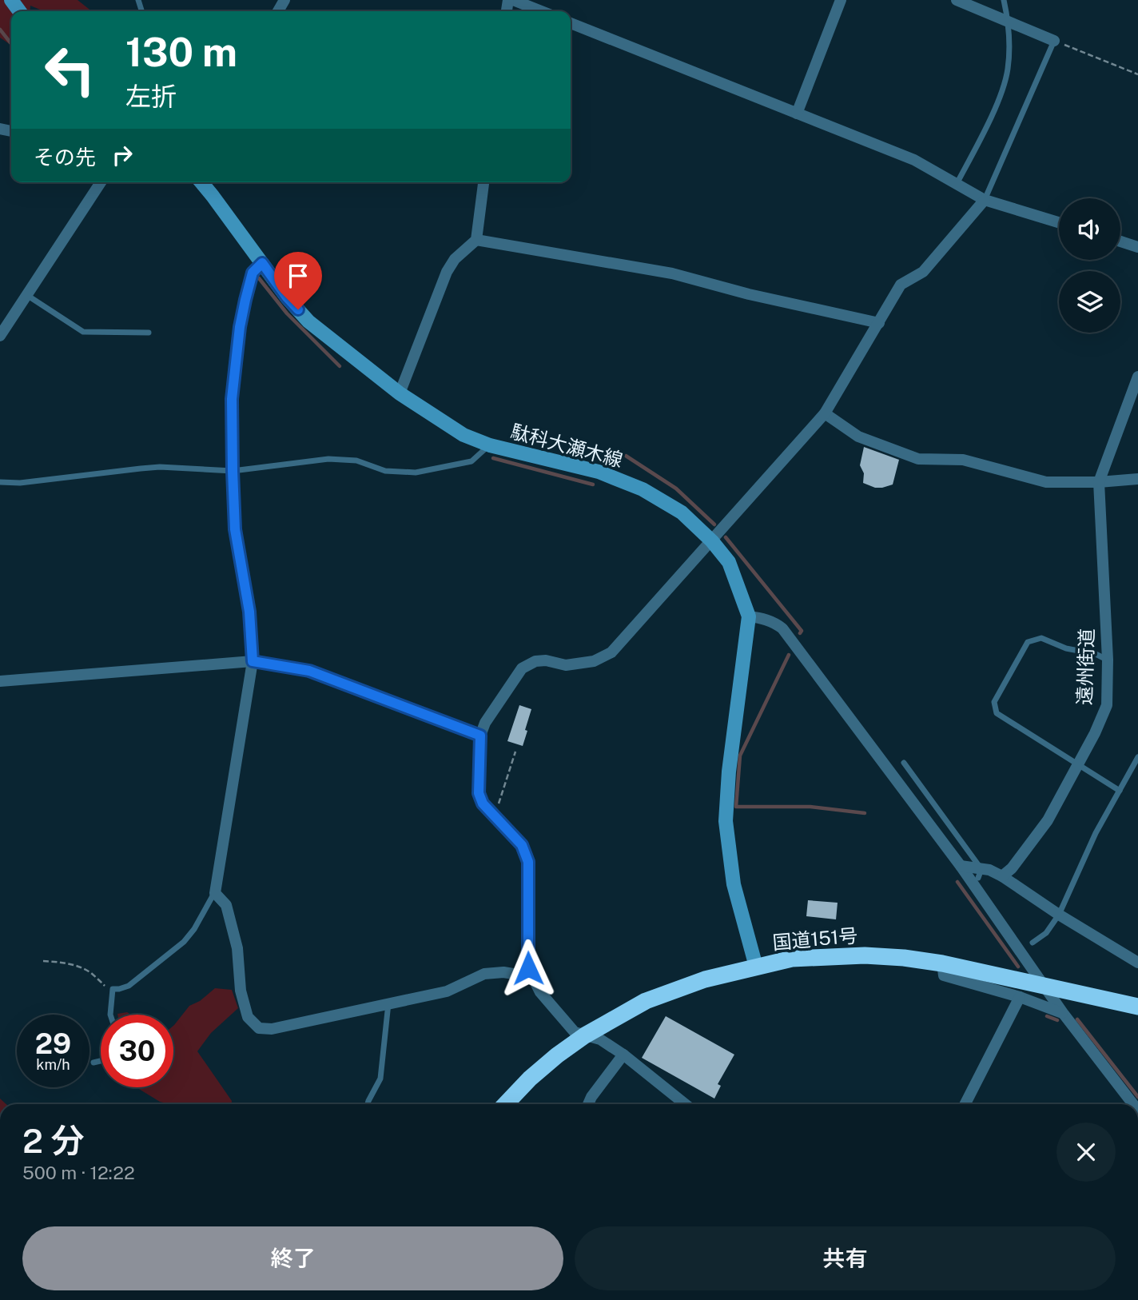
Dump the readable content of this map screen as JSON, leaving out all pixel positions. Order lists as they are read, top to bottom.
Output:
{
  "streets": {
    "highway": ["国道151号"],
    "main road": ["駄科大瀬木線"],
    "street": ["遠州街道"]
  },
  "crossings": [
    ["駄科大瀬木線", "国道151号"]
  ],
  "page": {
    "turn": ["130 m", "左折"],
    "then": "その先",
    "speed": "29 km/h",
    "limit": "30",
    "heading": ["2 分", "500 m · 12:22"],
    "buttons": ["終了", "共有"]
  }
}
